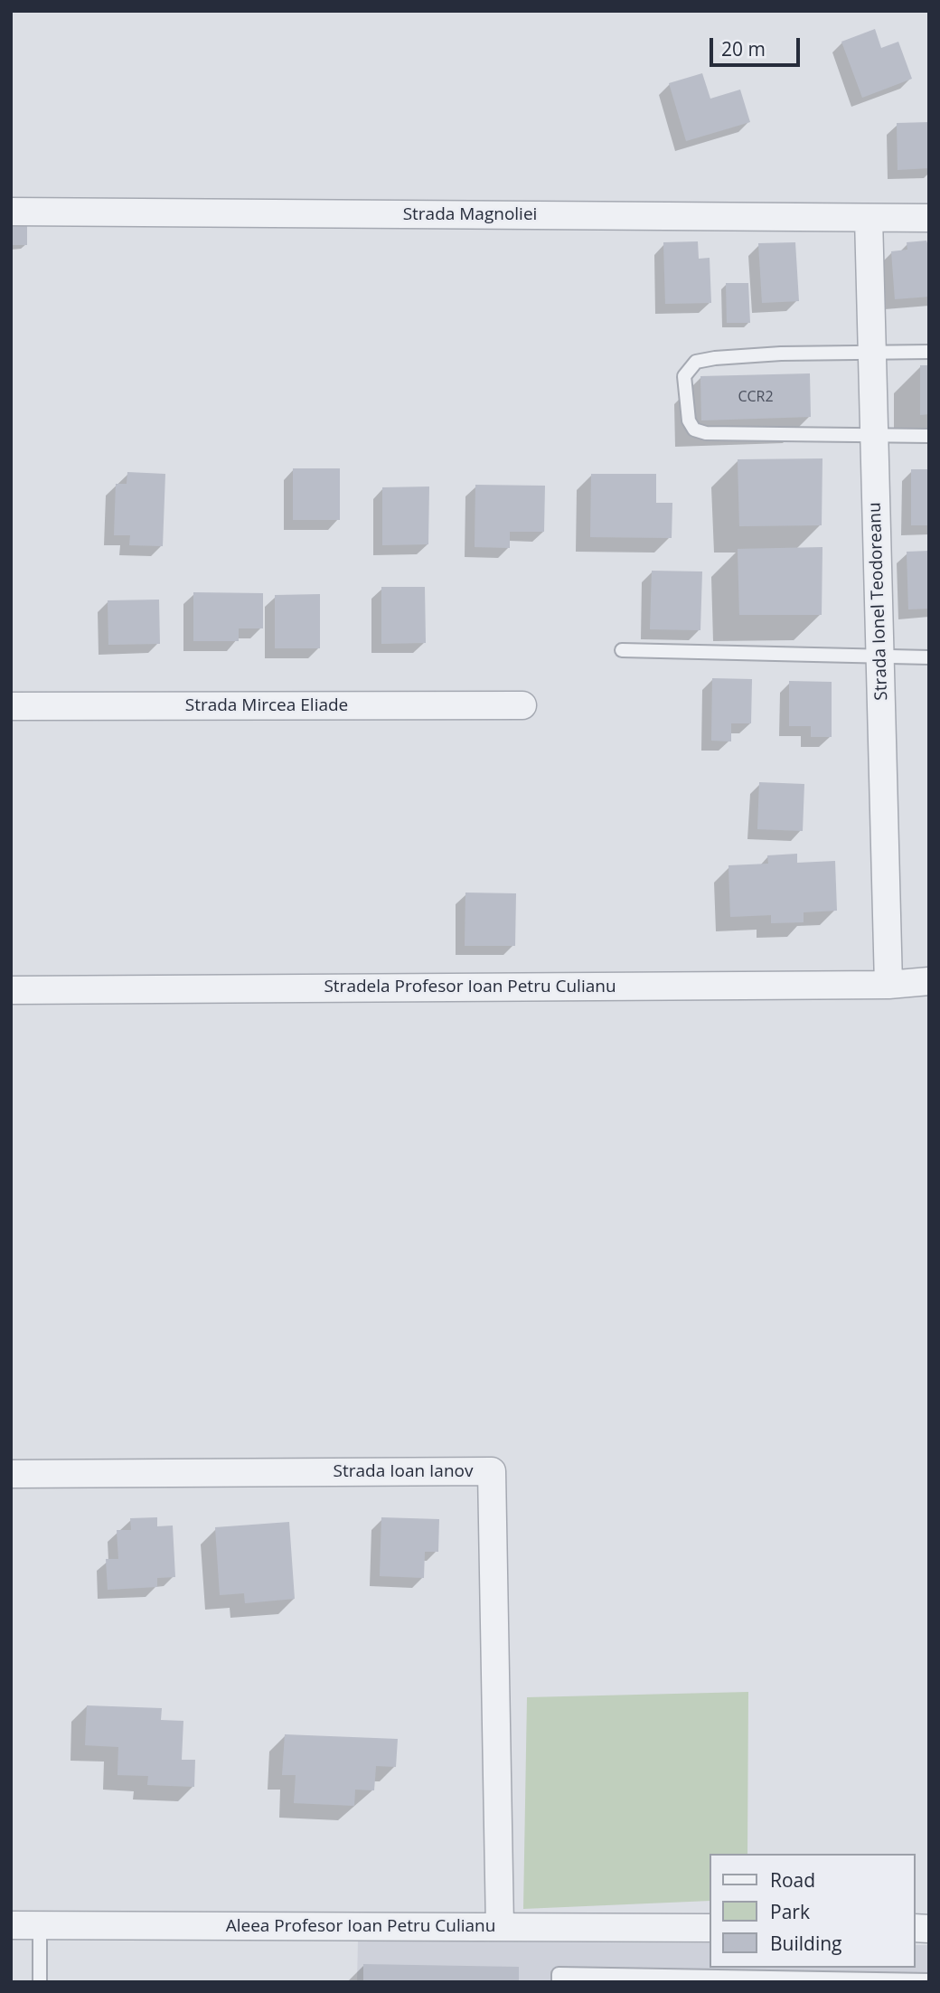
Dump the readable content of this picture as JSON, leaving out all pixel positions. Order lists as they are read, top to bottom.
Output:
{
  "streets": {
    "street": [
      "Strada Magnoliei",
      "Strada Ionel Teodoreanu",
      "Strada Mircea Eliade",
      "Stradela Profesor Ioan Petru Culianu",
      "Strada Ioan Ianov",
      "Aleea Profesor Ioan Petru Culianu"
    ]
  },
  "crossings": [
    ["Strada Magnoliei", "Strada Ionel Teodoreanu"],
    ["Strada Ionel Teodoreanu", "Stradela Profesor Ioan Petru Culianu"],
    ["Strada Ioan Ianov", "Aleea Profesor Ioan Petru Culianu"]
  ],
  "house_numbers": ["CCR2"],
  "legend": ["Road", "Park", "Building"],
  "scale_bar": "20 m"
}
